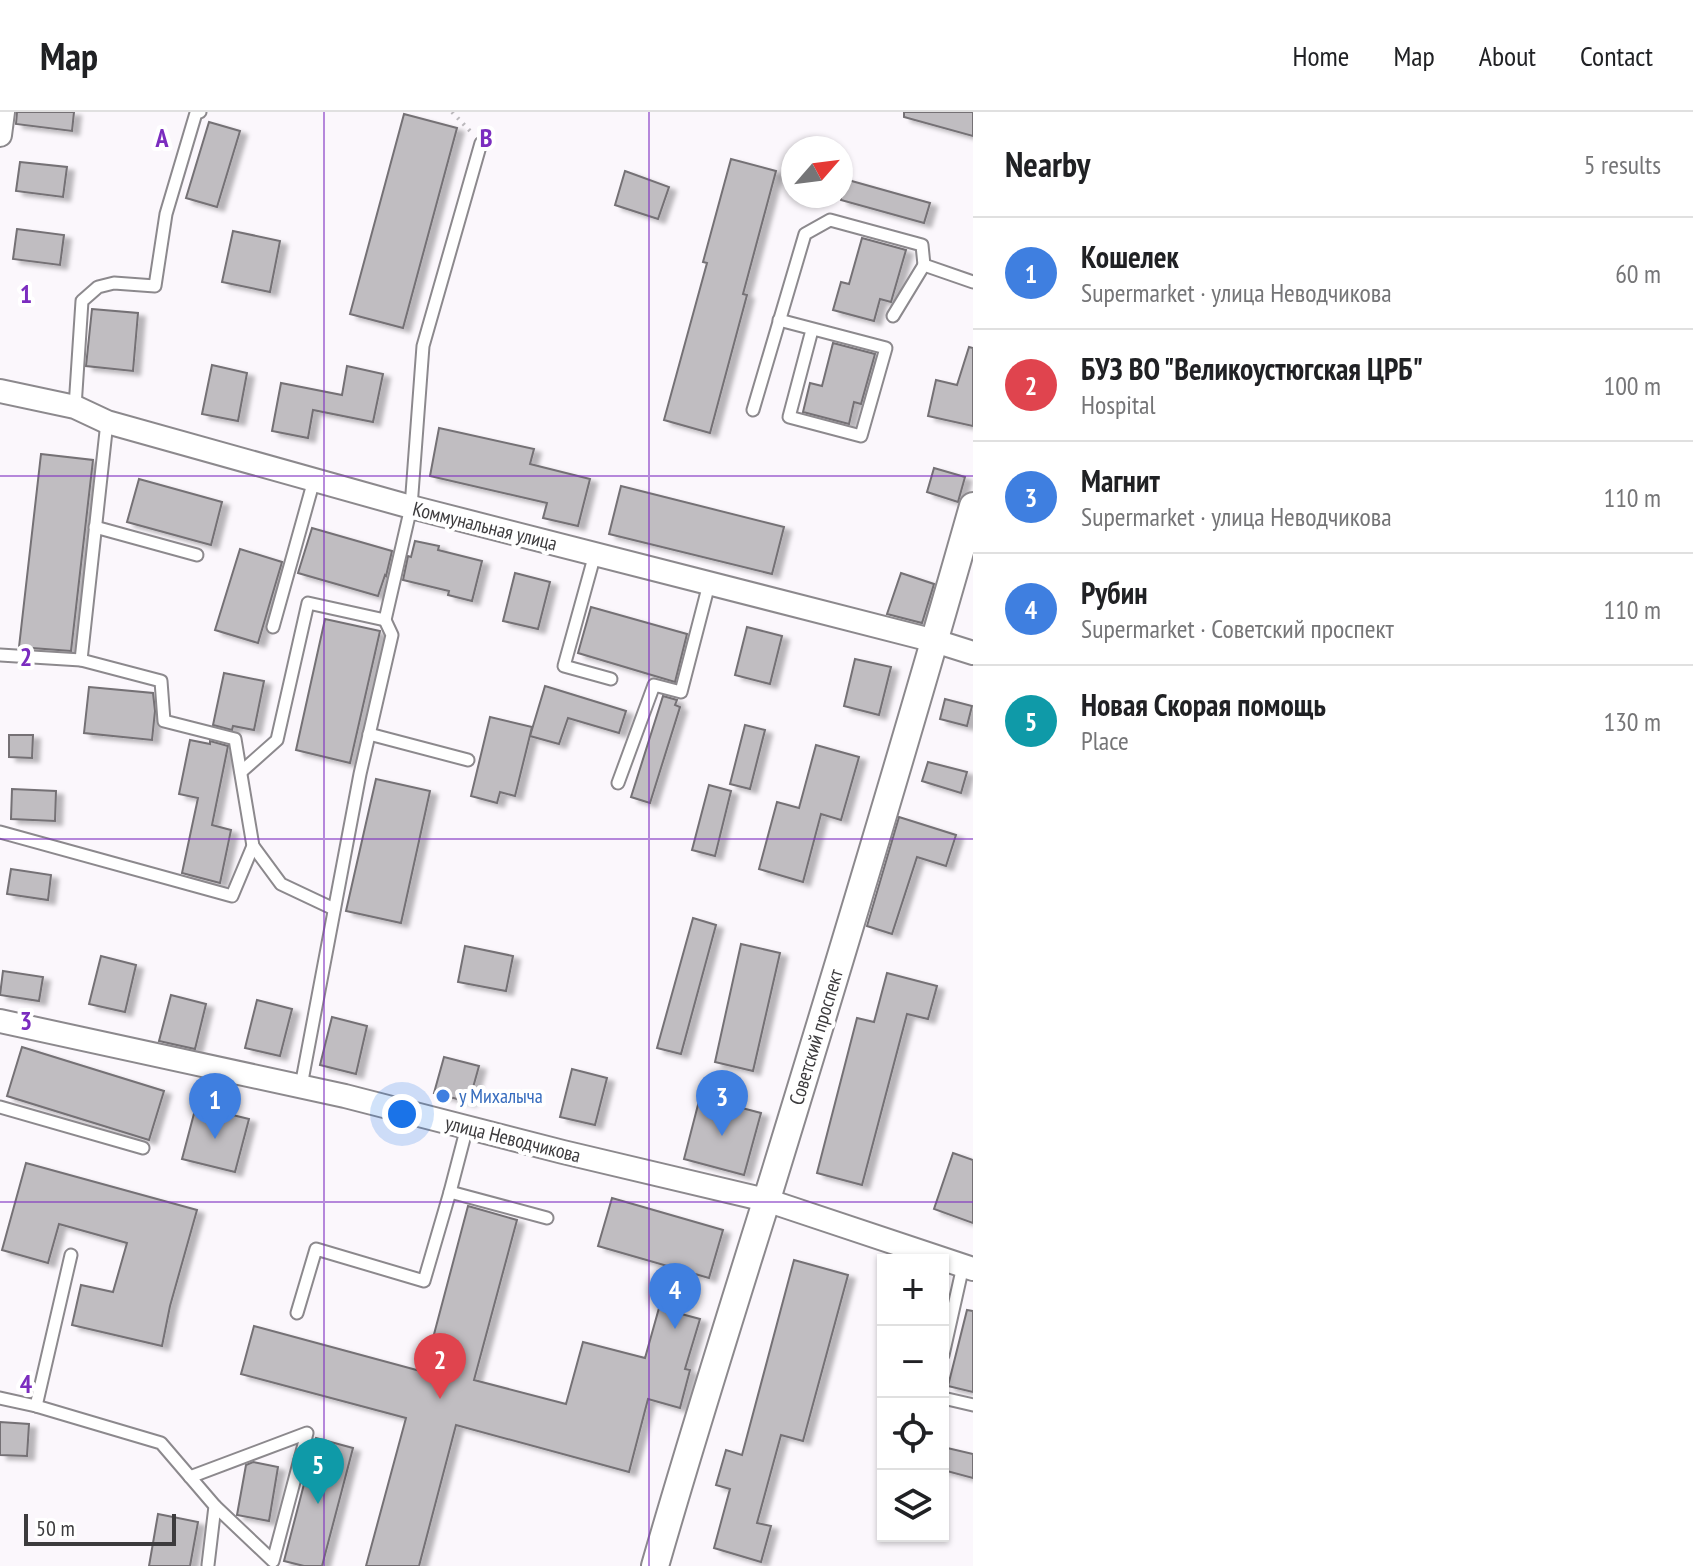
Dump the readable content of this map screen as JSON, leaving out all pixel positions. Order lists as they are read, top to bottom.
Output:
{
  "streets": {
    "street": ["Коммунальная улица", "Советский проспект", "улица Неводчикова"]
  },
  "crossings": [
    ["Коммунальная улица", "Советский проспект"],
    ["Советский проспект", "улица Неводчикова"]
  ],
  "places": ["у Михалыча"],
  "scale_bar": "50 m",
  "north": "top right",
  "page": {
    "header": "Map",
    "nav": [
      "Home",
      "Map",
      "About",
      "Contact"
    ],
    "heading": ["Nearby", "5 results"],
    "list": [
      {
        "mark": "1",
        "name": "Кошелек",
        "note": "Supermarket · улица Неводчикова",
        "value": "60 m"
      },
      {
        "mark": "2",
        "name": "БУЗ ВО \"Великоустюгская ЦРБ\"",
        "note": "Hospital",
        "value": "100 m"
      },
      {
        "mark": "3",
        "name": "Магнит",
        "note": "Supermarket · улица Неводчикова",
        "value": "110 m"
      },
      {
        "mark": "4",
        "name": "Рубин",
        "note": "Supermarket · Советский проспект",
        "value": "110 m"
      },
      {
        "mark": "5",
        "name": "Новая Скорая помощь",
        "note": "Place",
        "value": "130 m"
      }
    ],
    "pins": [
      "3",
      "1",
      "4",
      "2",
      "5"
    ],
    "map_buttons": ["+", "−"],
    "scale": "50 m"
  },
  "grid": {
    "columns": ["A", "B"],
    "rows": [
      "1",
      "2",
      "3",
      "4"
    ]
  }
}
